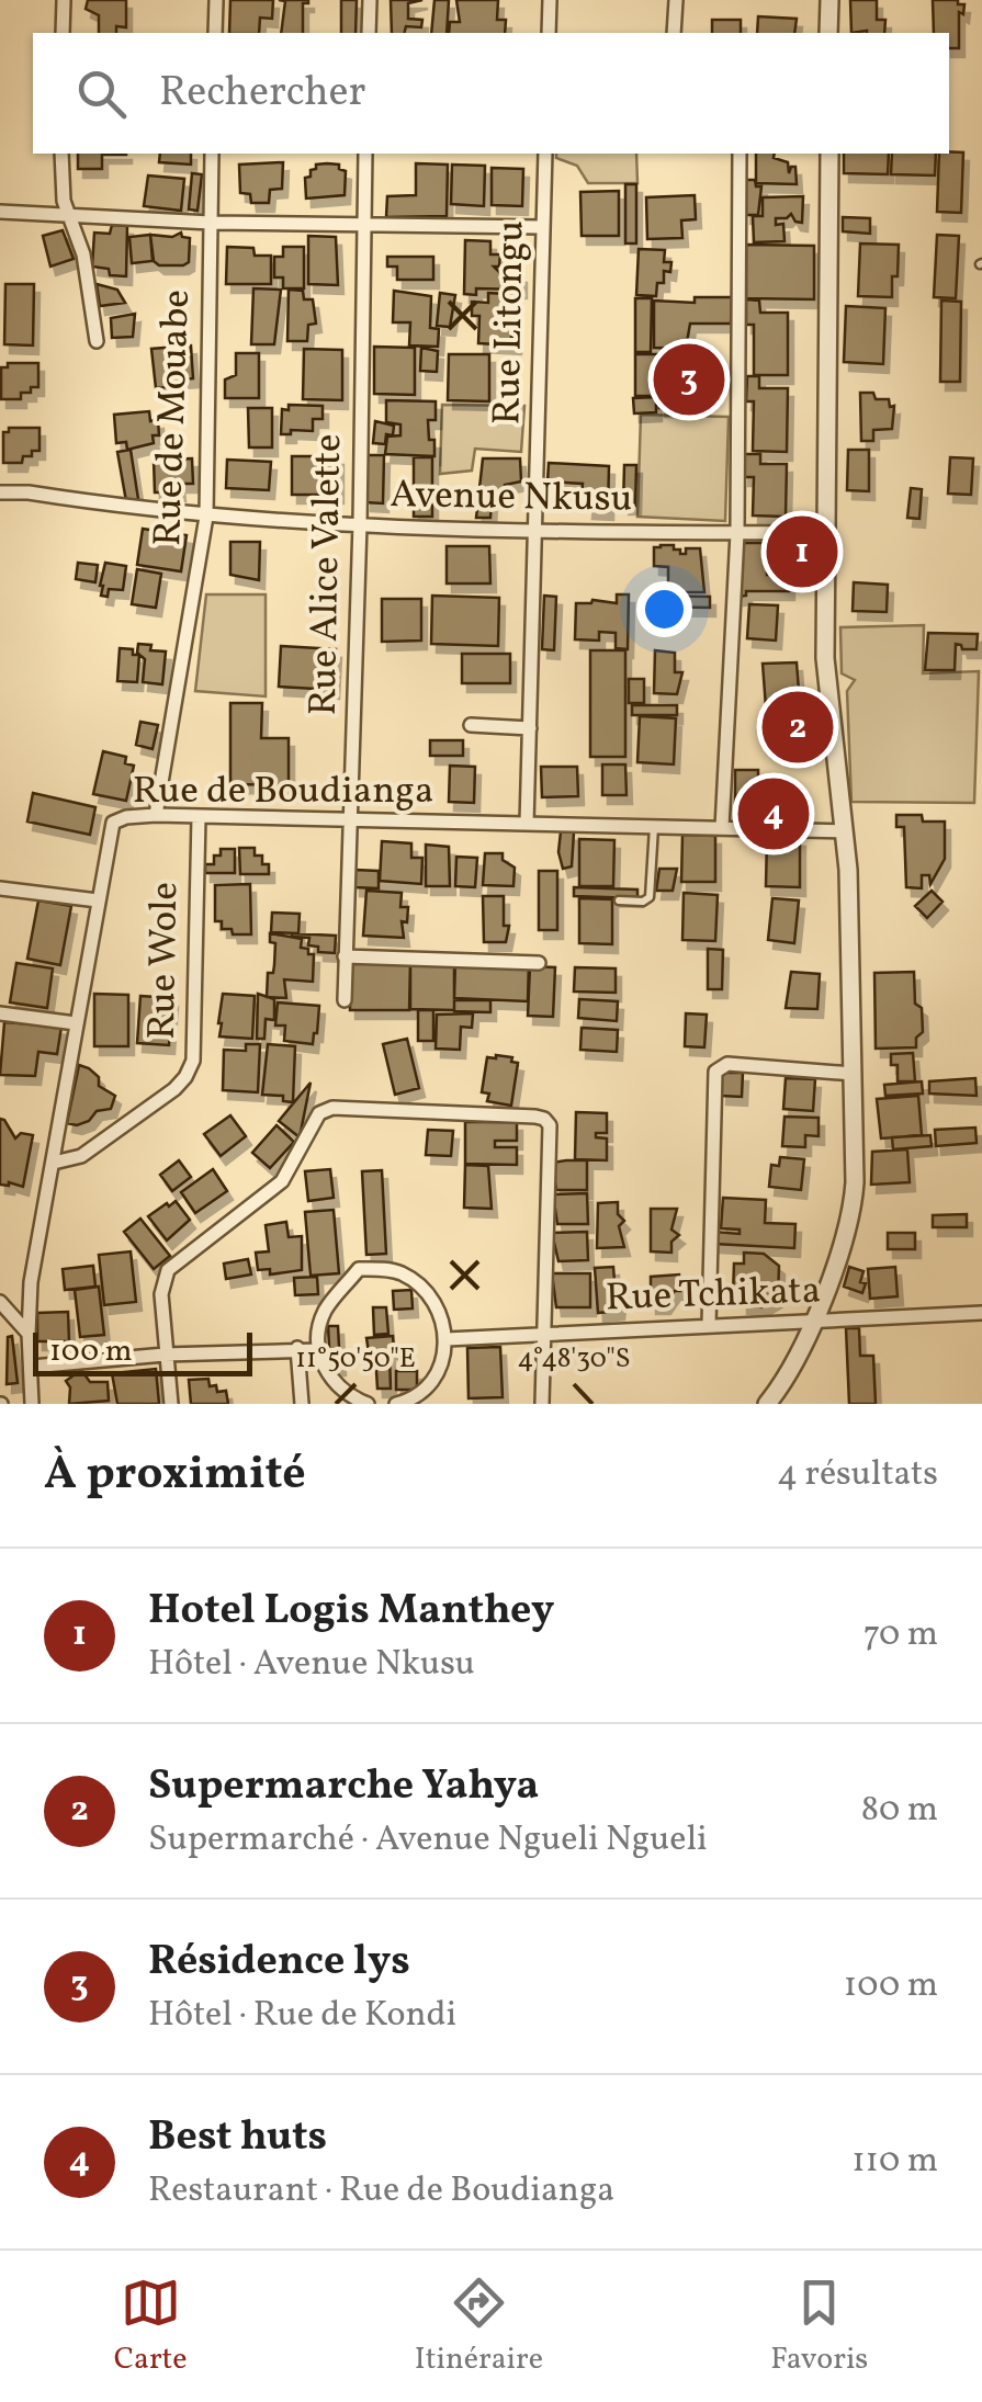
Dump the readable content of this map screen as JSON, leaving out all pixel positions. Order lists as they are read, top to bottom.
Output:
{
  "streets": {
    "street": [
      "Rue Litongu",
      "Rue de Mouabe",
      "Avenue Nkusu",
      "Rue Alice Valette",
      "Rue de Boudianga",
      "Rue Wole",
      "Rue Tchikata"
    ]
  },
  "crossings": [
    ["Rue Litongu", "Avenue Nkusu"],
    ["Rue Litongu", "Rue de Boudianga"],
    ["Rue de Mouabe", "Avenue Nkusu"],
    ["Rue de Mouabe", "Rue de Boudianga"],
    ["Avenue Nkusu", "Rue Alice Valette"],
    ["Rue Alice Valette", "Rue de Boudianga"],
    ["Rue de Boudianga", "Rue Wole"]
  ],
  "scale_bar": "100 m",
  "page": {
    "search": "Rechercher",
    "pins": [
      "3",
      "1",
      "2",
      "4"
    ],
    "scale": "100 m",
    "heading": ["À proximité", "4 résultats"],
    "list": [
      {
        "mark": "1",
        "name": "Hotel Logis Manthey",
        "note": "Hôtel · Avenue Nkusu",
        "value": "70 m"
      },
      {
        "mark": "2",
        "name": "Supermarche Yahya",
        "note": "Supermarché · Avenue Ngueli Ngueli",
        "value": "80 m"
      },
      {
        "mark": "3",
        "name": "Résidence lys",
        "note": "Hôtel · Rue de Kondi",
        "value": "100 m"
      },
      {
        "mark": "4",
        "name": "Best huts",
        "note": "Restaurant · Rue de Boudianga",
        "value": "110 m"
      }
    ],
    "nav": ["Carte", "Itinéraire", "Favoris"]
  },
  "coordinates": ["11°50'50\"E", "4°48'30\"S"]
}
